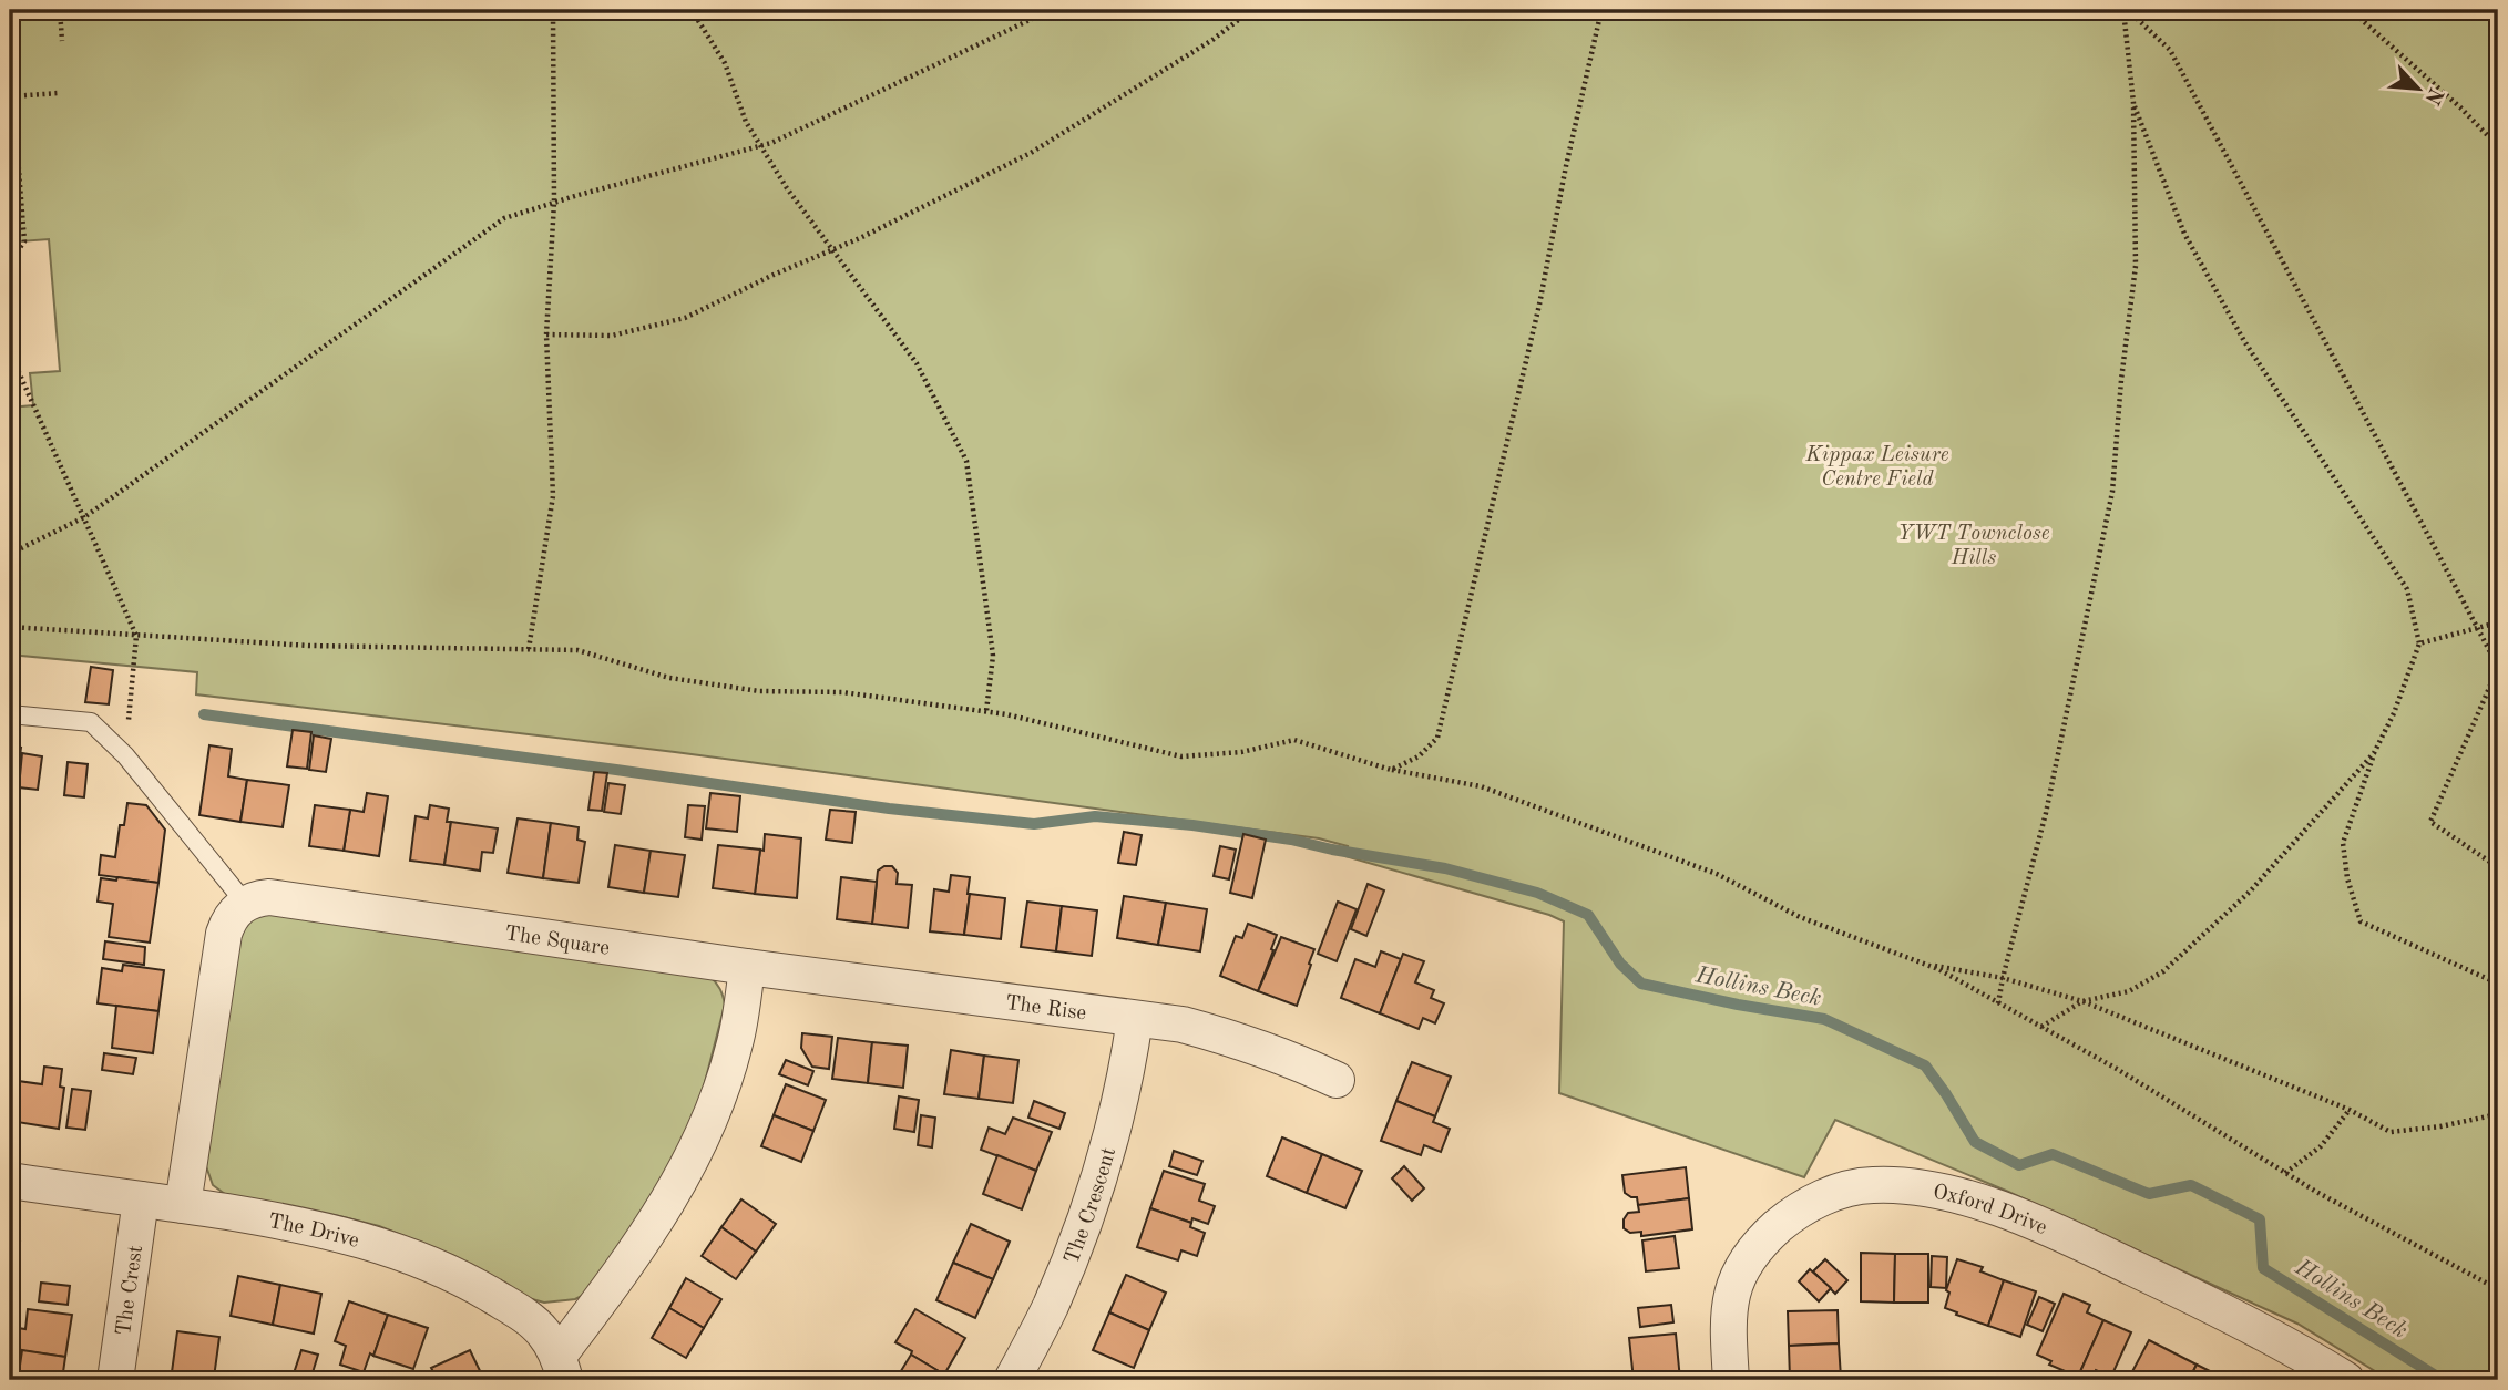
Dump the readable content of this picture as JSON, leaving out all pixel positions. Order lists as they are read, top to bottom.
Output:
{
  "streets": {
    "street": [
      "The Square",
      "The Rise",
      "The Crescent",
      "Oxford Drive",
      "The Drive",
      "The Crest"
    ]
  },
  "crossings": [
    ["The Square", "The Rise"],
    ["The Rise", "The Crescent"],
    ["The Drive", "The Crest"]
  ],
  "water": ["Hollins Beck"],
  "parks": ["Kippax Leisure Centre Field", "YWT Townclose Hills"],
  "north": "bottom right"
}
